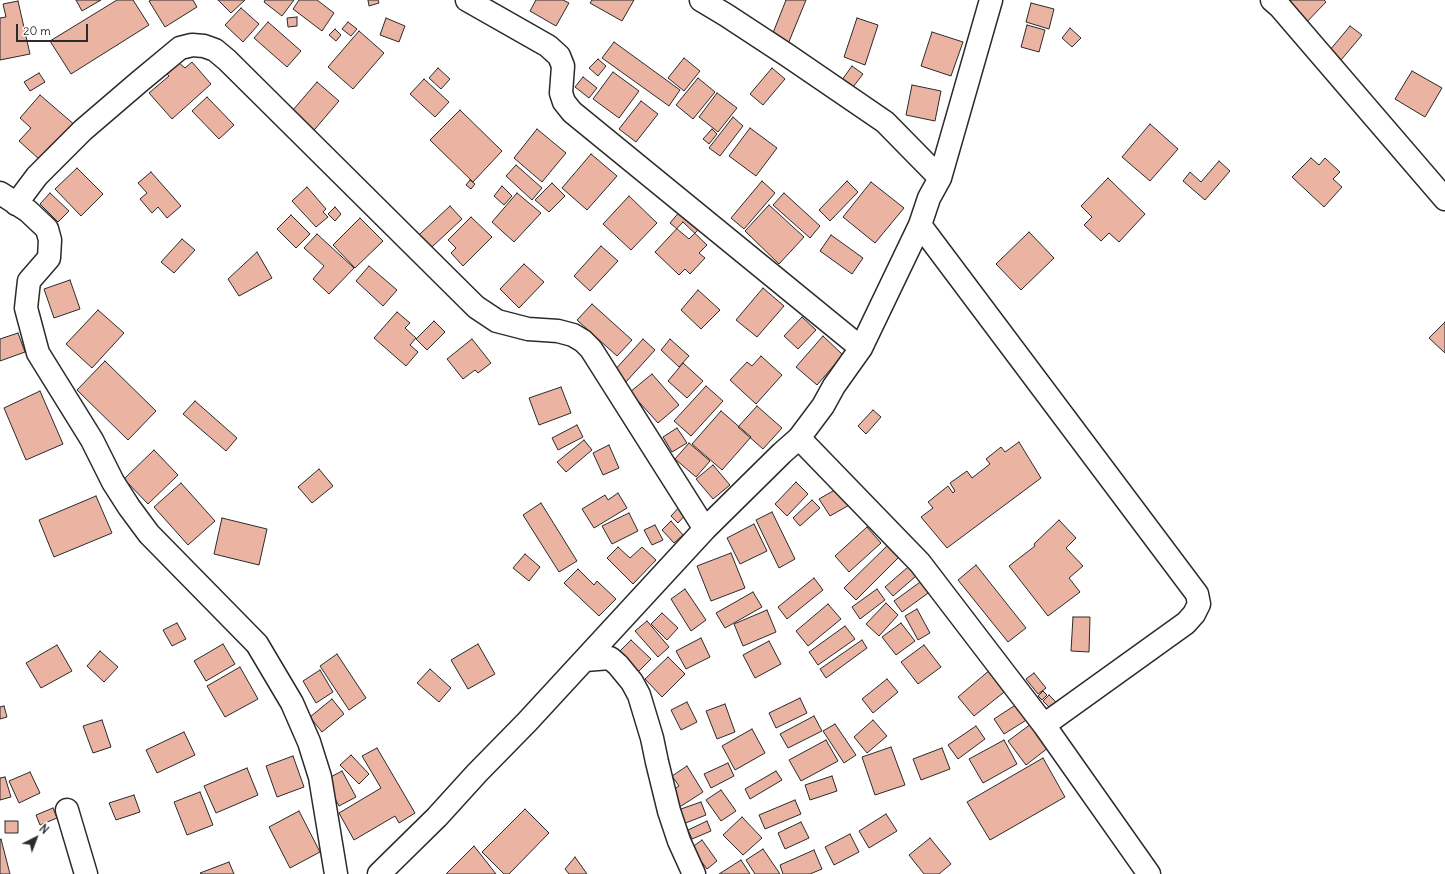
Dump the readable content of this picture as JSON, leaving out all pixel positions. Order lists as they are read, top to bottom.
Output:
{
  "scale_bar": "20 m",
  "north": "top right"
}
